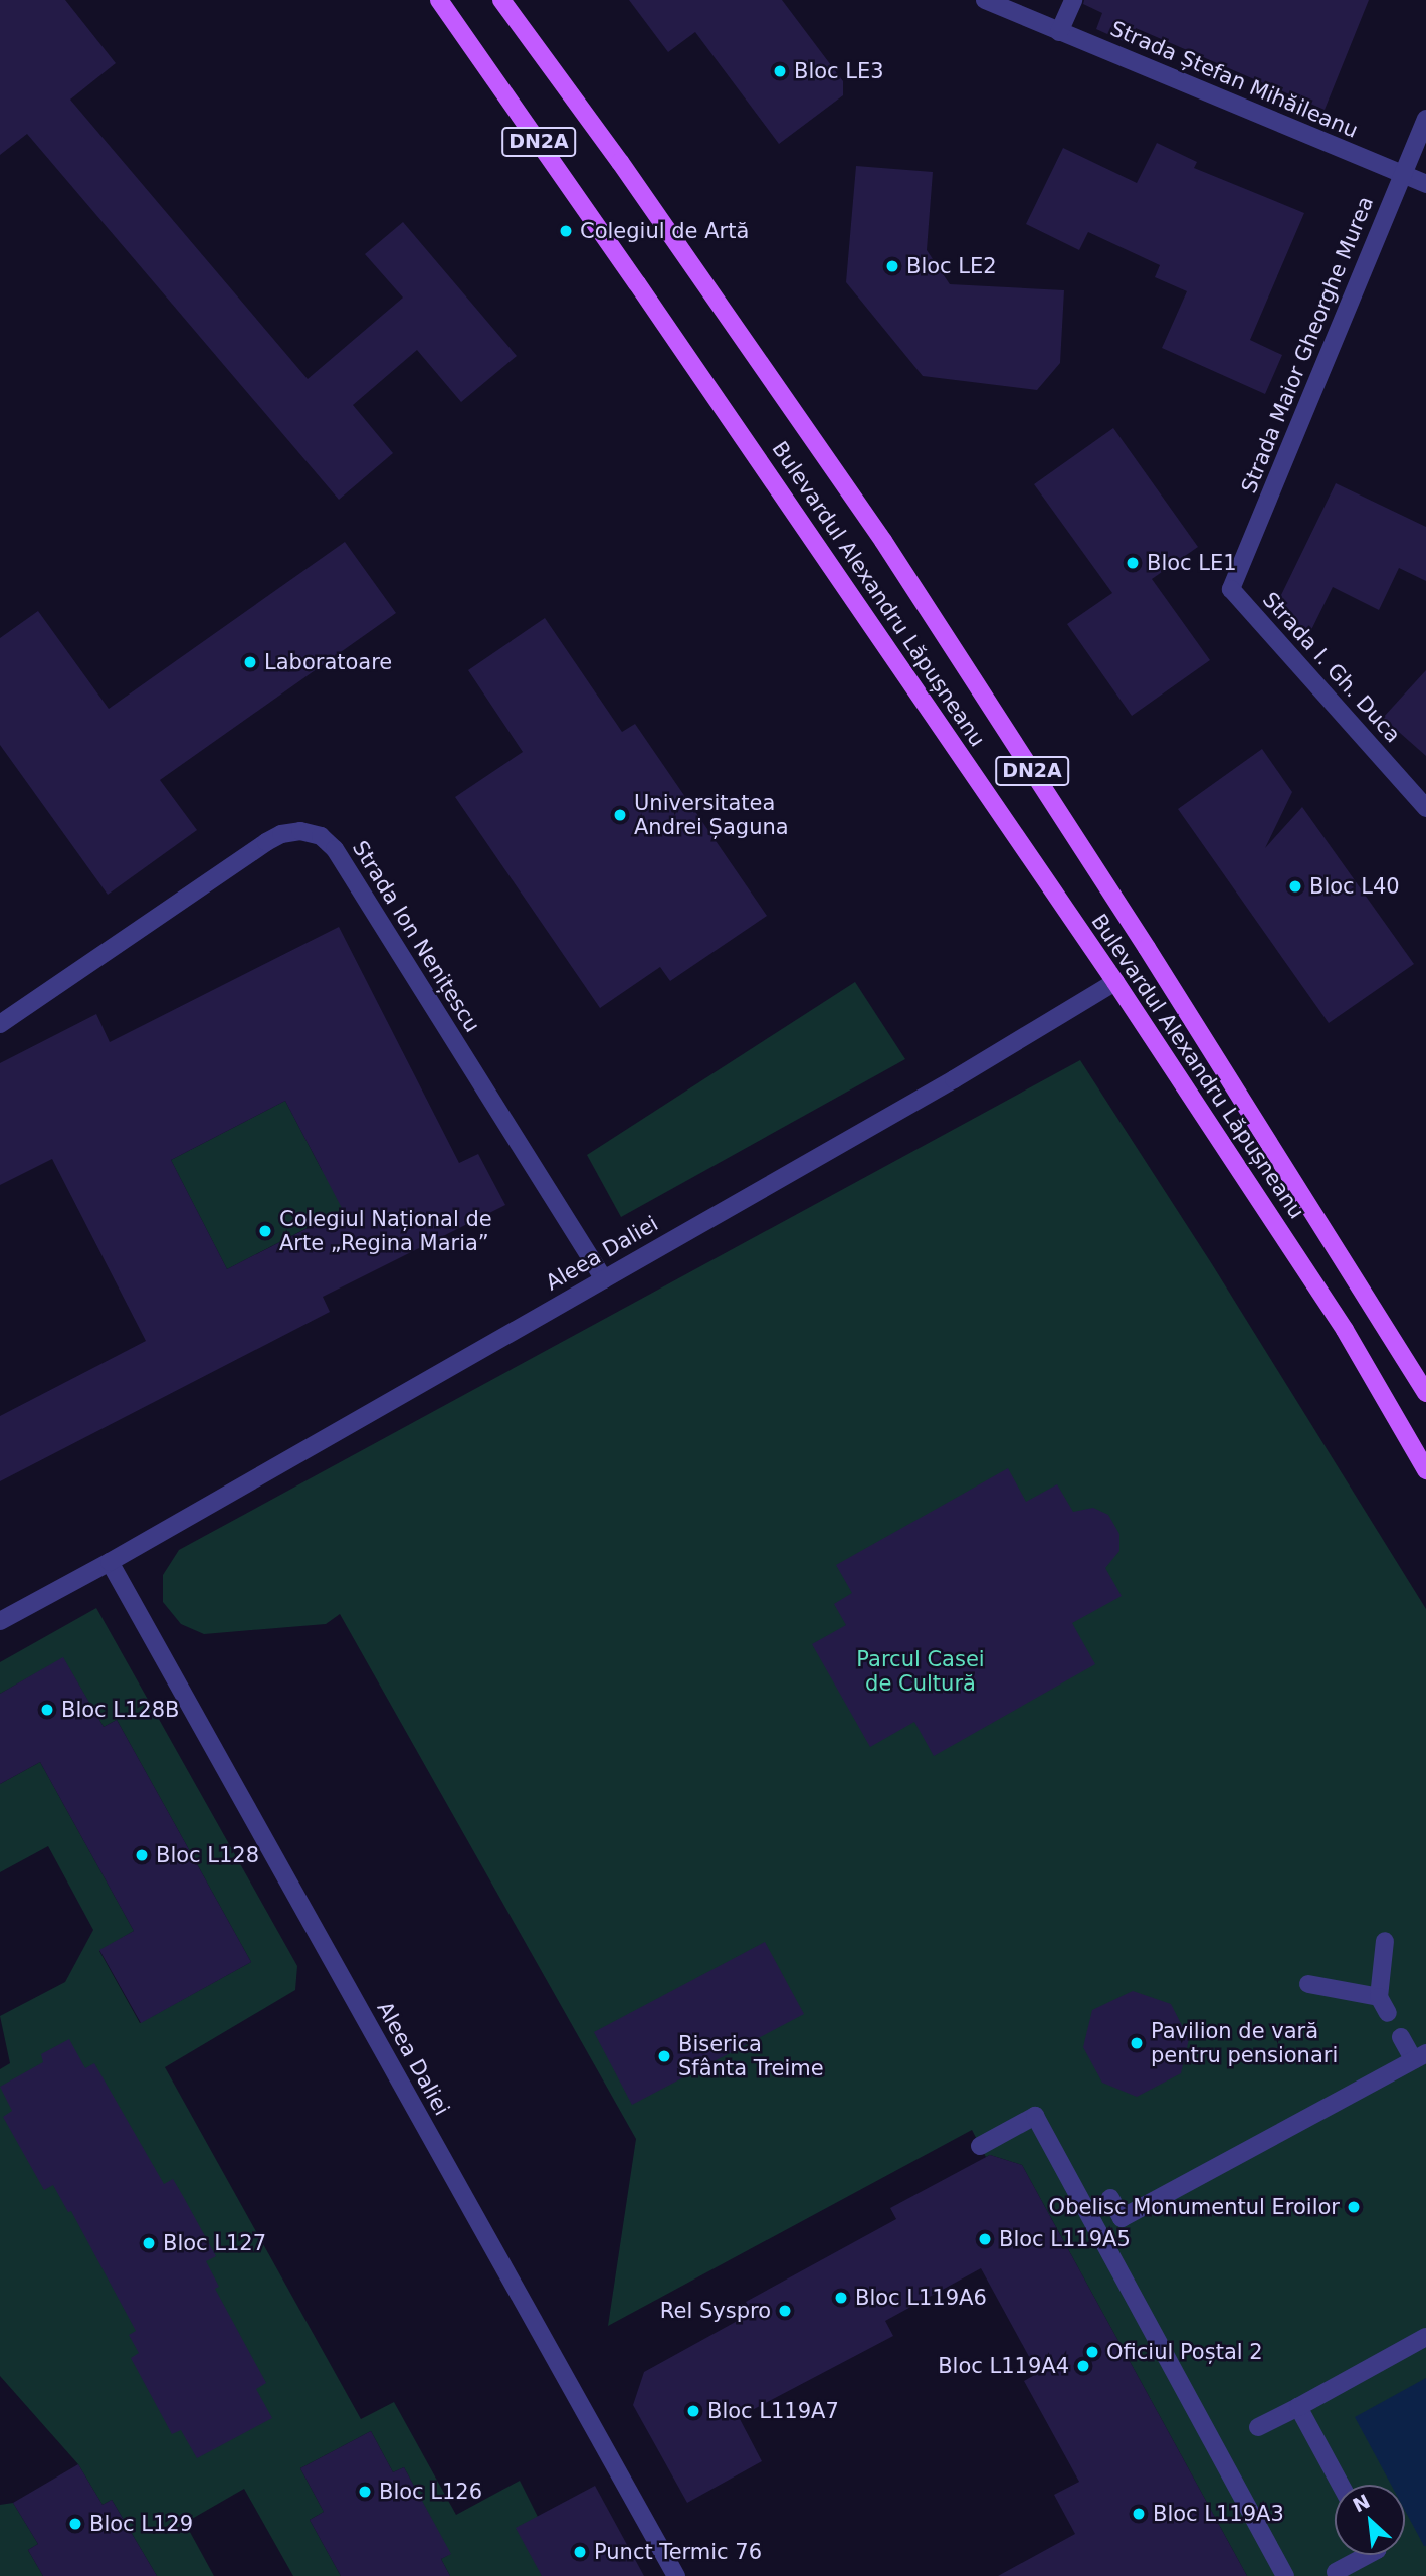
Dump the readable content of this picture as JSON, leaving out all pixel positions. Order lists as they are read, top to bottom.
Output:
{
  "streets": {
    "main road": ["DN2A", "Bulevardul Alexandru Lăpușneanu"],
    "street": [
      "Strada Ștefan Mihăileanu",
      "Strada Maior Gheorghe Murea",
      "Strada I. Gh. Duca",
      "Strada Ion Nenițescu",
      "Aleea Daliei"
    ]
  },
  "crossings": [
    ["Strada Ștefan Mihăileanu", "Strada Maior Gheorghe Murea"],
    ["Strada Maior Gheorghe Murea", "Strada I. Gh. Duca"],
    ["Bulevardul Alexandru Lăpușneanu", "Aleea Daliei"],
    ["Strada Ion Nenițescu", "Aleea Daliei"]
  ],
  "parks": ["Parcul Casei de Cultură"],
  "places": [
    "Bloc LE3",
    "Colegiul de Artă",
    "Bloc LE2",
    "Bloc LE1",
    "Laboratoare",
    "Universitatea Andrei Șaguna",
    "Bloc L40",
    "Colegiul Național de Arte „Regina Maria”",
    "Bloc L128B",
    "Bloc L128",
    "Pavilion de vară pentru pensionari",
    "Biserica Sfânta Treime",
    "Obelisc Monumentul Eroilor",
    "Bloc L119A5",
    "Bloc L127",
    "Bloc L119A6",
    "Rel Syspro",
    "Oficiul Poștal 2",
    "Bloc L119A4",
    "Bloc L119A7",
    "Bloc L126",
    "Bloc L119A3",
    "Bloc L129",
    "Punct Termic 76"
  ],
  "north": "top left"
}
